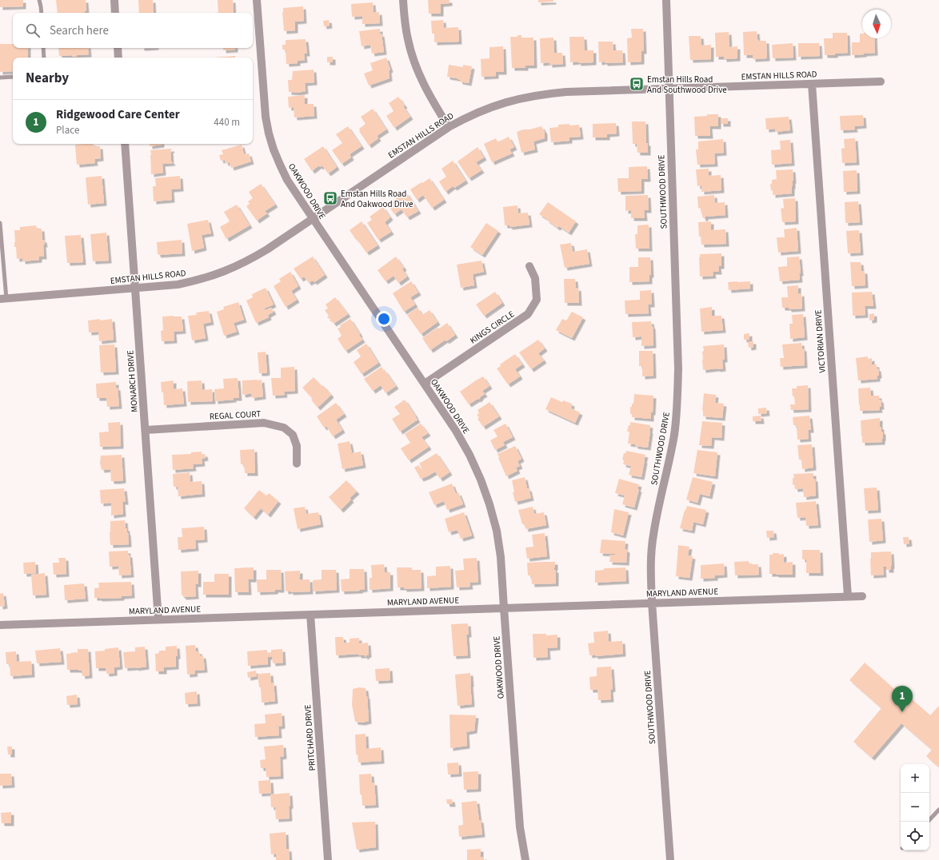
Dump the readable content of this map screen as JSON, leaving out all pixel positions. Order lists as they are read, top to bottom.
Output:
{
  "streets": {
    "street": [
      "EMSTAN HILLS ROAD",
      "OAKWOOD DRIVE",
      "SOUTHWOOD DRIVE",
      "KINGS CIRCLE",
      "VICTORIAN DRIVE",
      "MONARCH DRIVE",
      "REGAL COURT",
      "MARYLAND AVENUE",
      "PRITCHARD DRIVE"
    ]
  },
  "crossings": [
    ["EMSTAN HILLS ROAD", "OAKWOOD DRIVE"],
    ["EMSTAN HILLS ROAD", "SOUTHWOOD DRIVE"],
    ["EMSTAN HILLS ROAD", "VICTORIAN DRIVE"],
    ["EMSTAN HILLS ROAD", "MONARCH DRIVE"],
    ["OAKWOOD DRIVE", "KINGS CIRCLE"],
    ["OAKWOOD DRIVE", "MARYLAND AVENUE"],
    ["SOUTHWOOD DRIVE", "MARYLAND AVENUE"],
    ["VICTORIAN DRIVE", "MARYLAND AVENUE"],
    ["MONARCH DRIVE", "REGAL COURT"],
    ["MONARCH DRIVE", "MARYLAND AVENUE"],
    ["MARYLAND AVENUE", "PRITCHARD DRIVE"]
  ],
  "places": {
    "bus stop": ["Emstan Hills Road And Southwood Drive", "Emstan Hills Road And Oakwood Drive"]
  },
  "north": "bottom",
  "page": {
    "search": "Search here",
    "heading": "Nearby",
    "list": [
      {
        "mark": "1",
        "name": "Ridgewood Care Center",
        "note": "Place",
        "value": "440 m"
      }
    ],
    "pins": "1",
    "map_buttons": ["+", "−"]
  }
}
